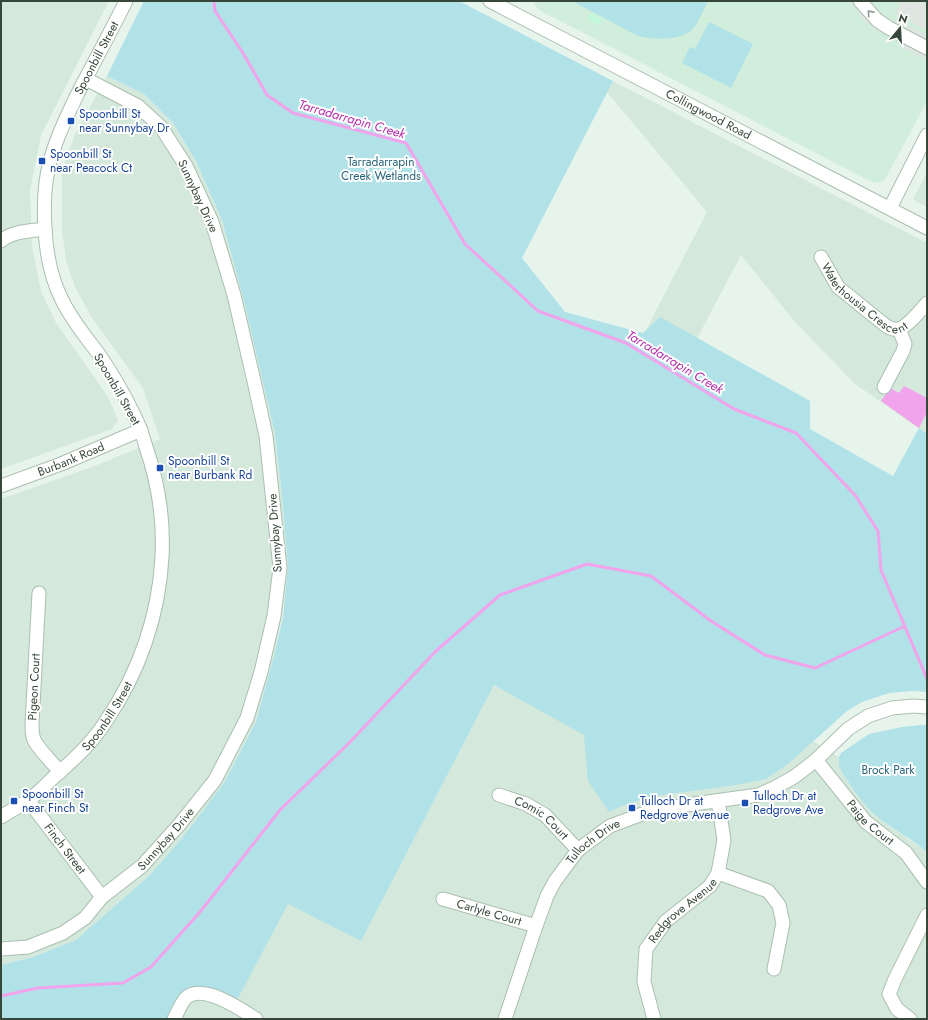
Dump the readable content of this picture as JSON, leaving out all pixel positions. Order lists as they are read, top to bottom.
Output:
{
  "streets": {
    "street": [
      "Spoonbill Street",
      "Collingwood Road",
      "Sunnybay Drive",
      "Waterhousia Crescent",
      "Burbank Road",
      "Pigeon Court",
      "Comic Court",
      "Paige Court",
      "Tulloch Drive",
      "Finch Street",
      "Redgrove Avenue",
      "Carlyle Court"
    ]
  },
  "crossings": [
    ["Spoonbill Street", "Sunnybay Drive"],
    ["Spoonbill Street", "Burbank Road"],
    ["Spoonbill Street", "Pigeon Court"],
    ["Spoonbill Street", "Finch Street"],
    ["Sunnybay Drive", "Finch Street"],
    ["Comic Court", "Tulloch Drive"],
    ["Paige Court", "Tulloch Drive"],
    ["Tulloch Drive", "Redgrove Avenue"],
    ["Tulloch Drive", "Carlyle Court"]
  ],
  "water": ["Tarradarrapin Creek"],
  "parks": ["Tarradarrapin Creek Wetlands", "Brock Park"],
  "places": {
    "transit": [
      "Spoonbill St near Sunnybay Dr",
      "Spoonbill St near Peacock Ct",
      "Spoonbill St near Burbank Rd",
      "Spoonbill St near Finch St",
      "Tulloch Dr at Redgrove Ave",
      "Tulloch Dr at Redgrove Avenue"
    ]
  },
  "north": "top"
}
